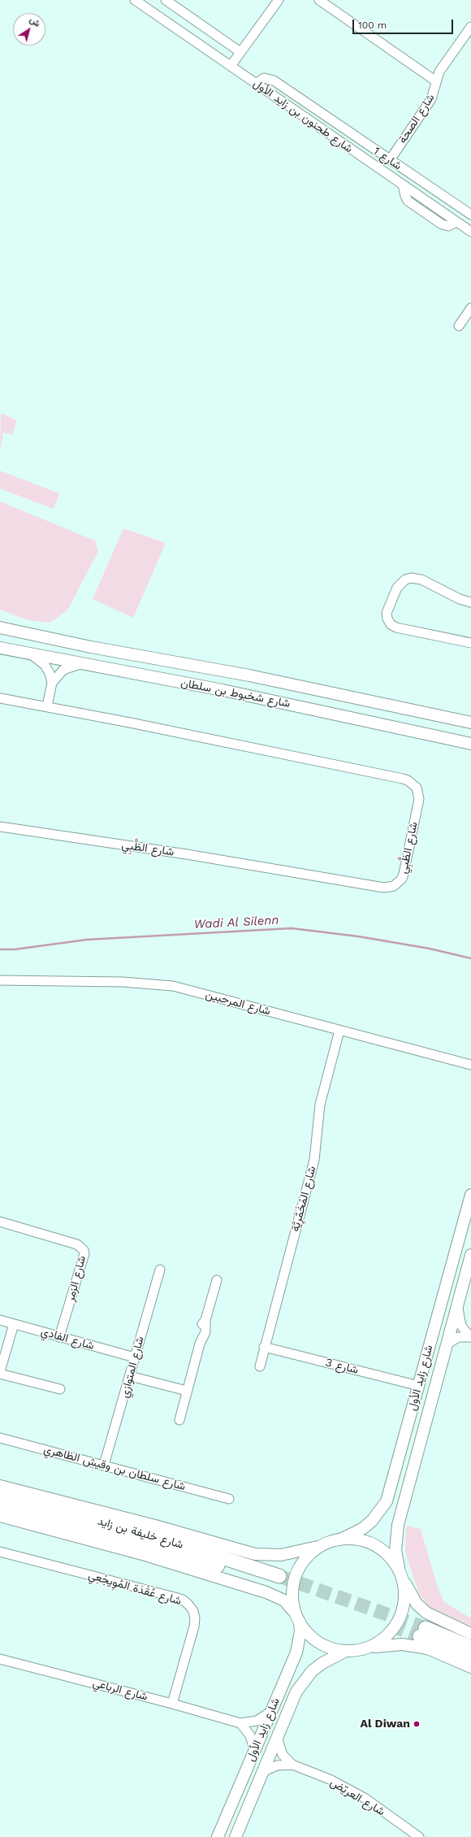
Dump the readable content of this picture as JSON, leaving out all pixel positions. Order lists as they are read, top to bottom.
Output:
{
  "streets": {
    "highway": ["شارع خليفة بن زايد"],
    "main road": ["شارع شخبوط بن سلطان", "شارع زايد الأول"],
    "street": [
      "شارع طحنون بن زايد الأول",
      "شارع الصحة",
      "شارع 1",
      "شارع الظَّبِي",
      "شارع المرحبين",
      "شارع المْخَمَّرِيَّة",
      "شارع الزمر",
      "شارع الفادي",
      "شارع 3",
      "شارع المتوازي",
      "شارع سلطان بن وقيش الظاهري",
      "شارع عُقْدَة المُوِيجْعِي",
      "شارع الرباعي",
      "شارع العريّض"
    ]
  },
  "crossings": [
    ["شارع طحنون بن زايد الأول", "شارع 1"],
    ["شارع الصحة", "شارع 1"],
    ["شارع المرحبين", "شارع المْخَمَّرِيَّة"],
    ["شارع المْخَمَّرِيَّة", "شارع 3"],
    ["شارع الزمر", "شارع الفادي"],
    ["شارع الفادي", "شارع المتوازي"],
    ["شارع 3", "شارع زايد الأول"],
    ["شارع المتوازي", "شارع سلطان بن وقيش الظاهري"],
    ["شارع زايد الأول", "شارع الرباعي"],
    ["شارع زايد الأول", "شارع العريّض"],
    ["شارع عُقْدَة المُوِيجْعِي", "شارع الرباعي"]
  ],
  "water": ["Wadi Al Silenn"],
  "places": ["Al Diwan"],
  "scale_bar": "100 m",
  "north": "top right"
}
